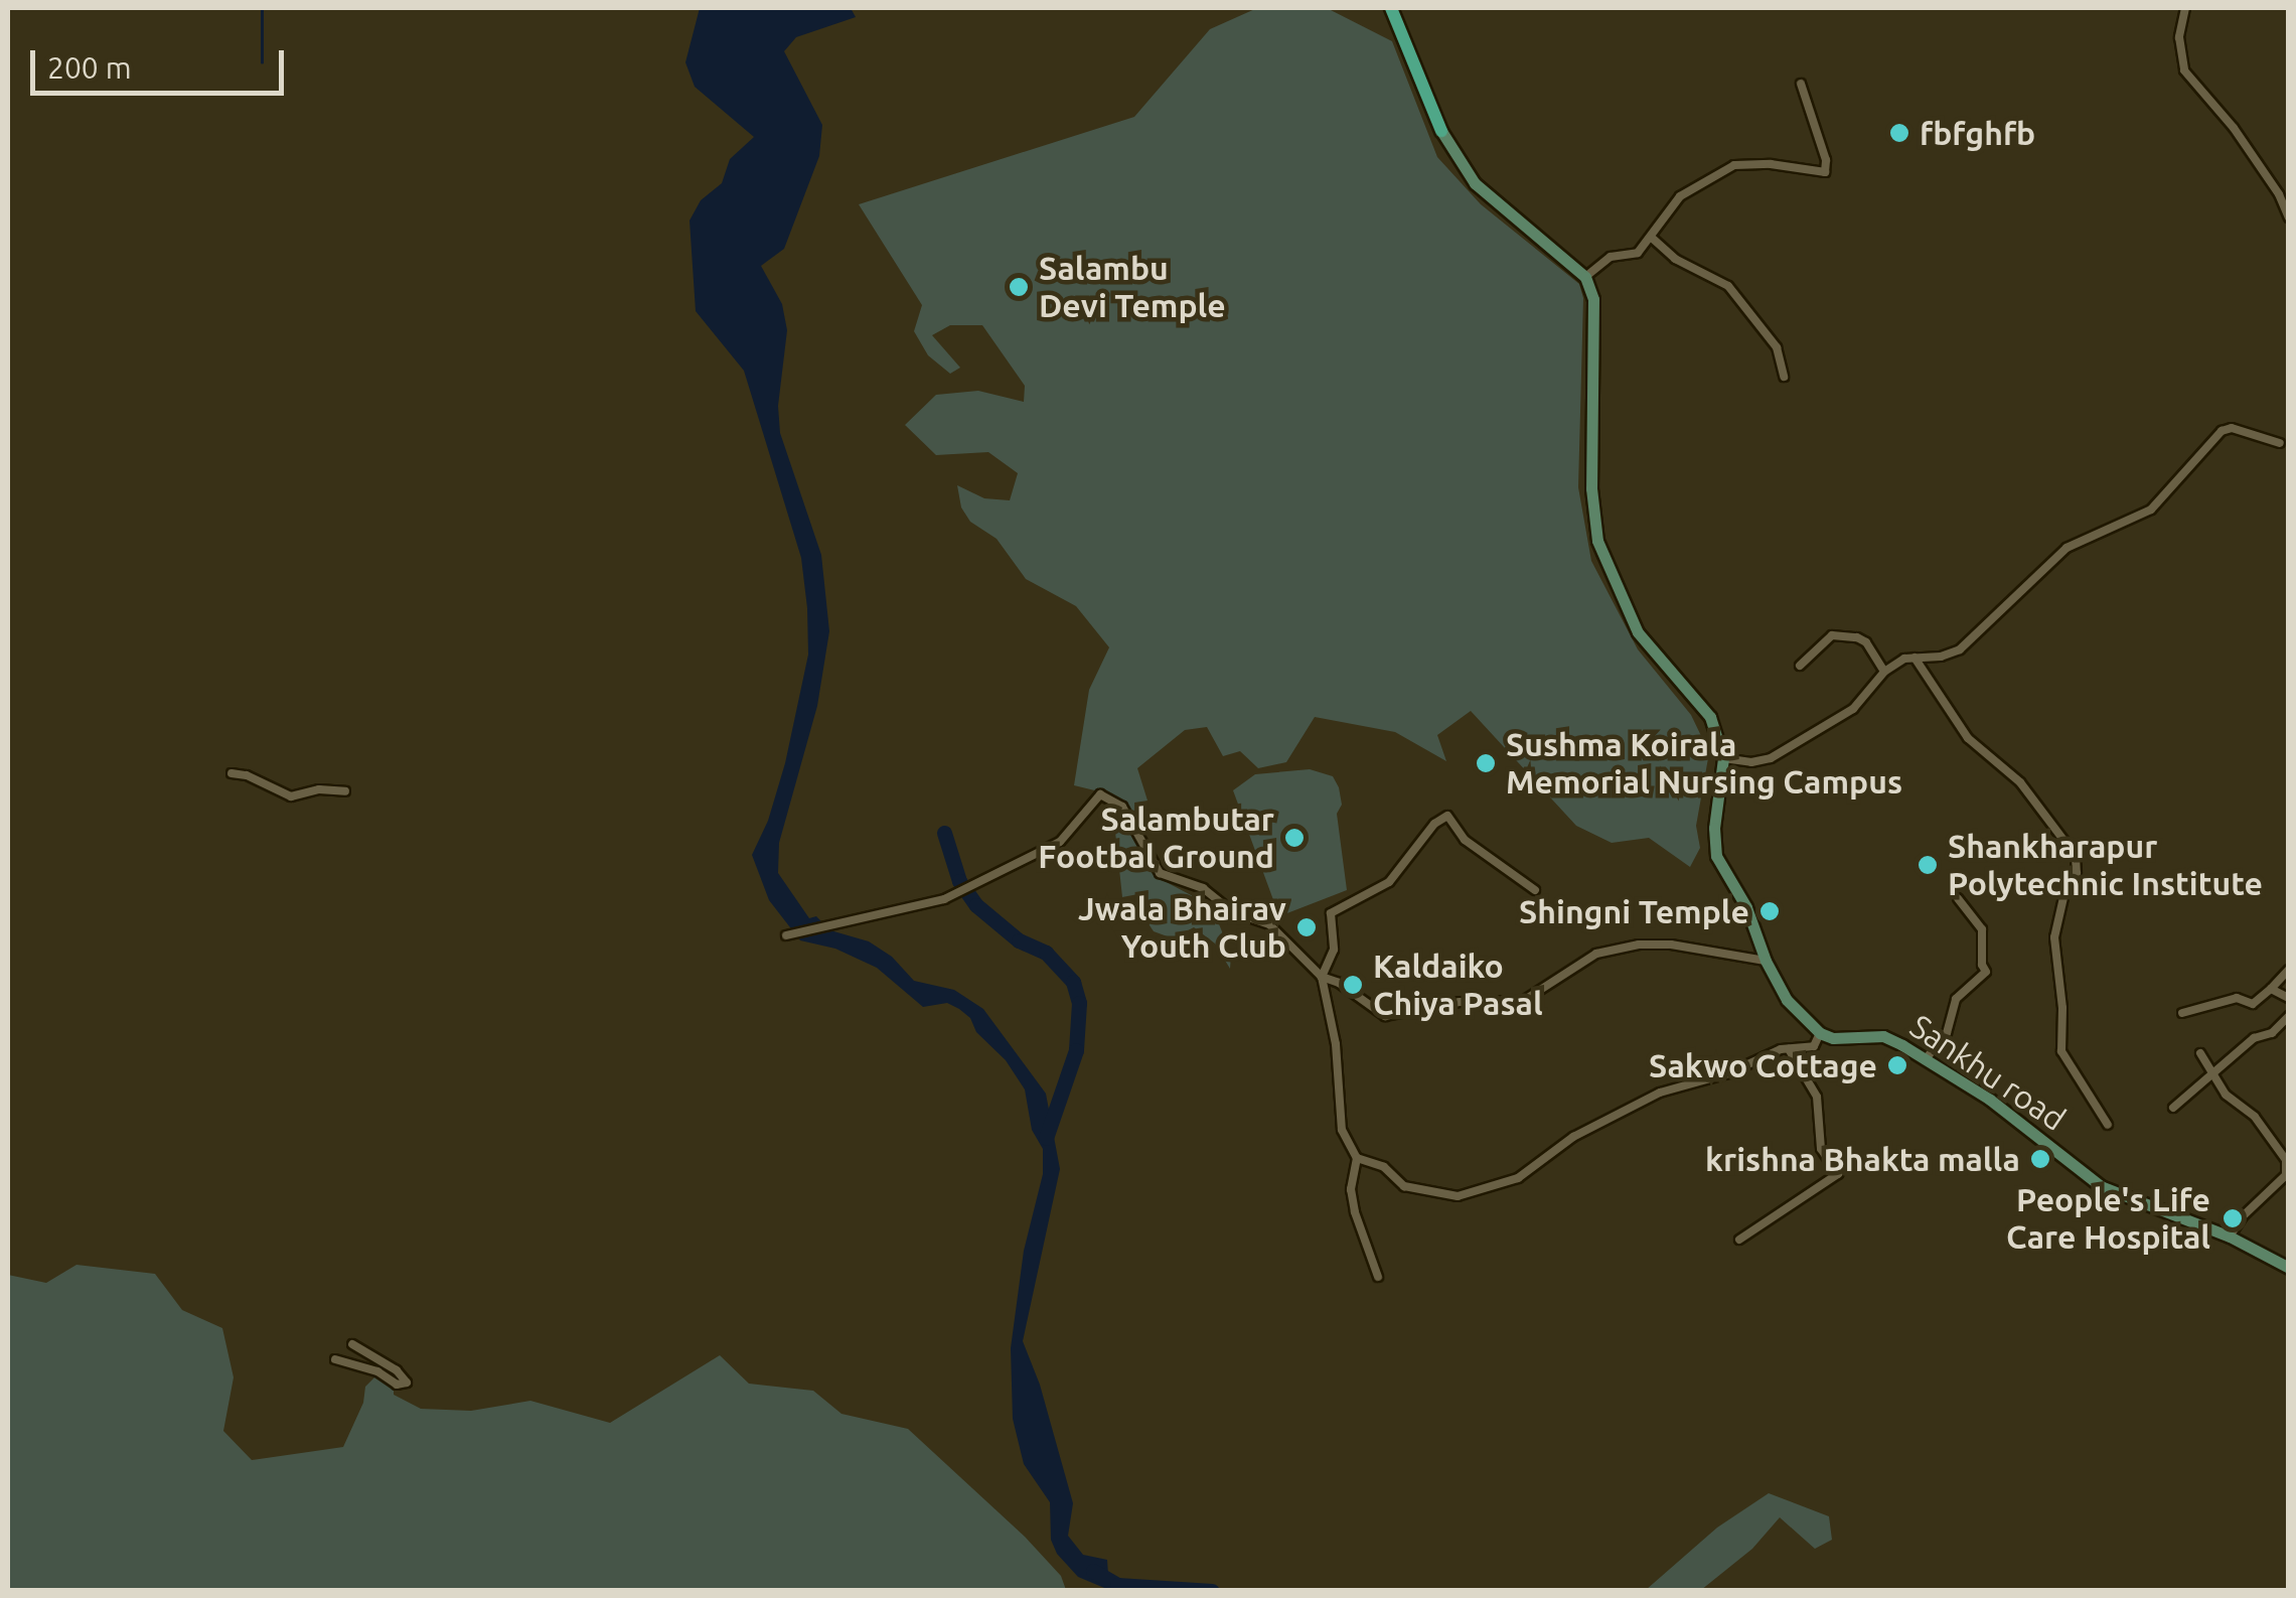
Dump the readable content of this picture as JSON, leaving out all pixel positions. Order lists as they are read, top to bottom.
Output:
{
  "streets": {
    "main road": ["Sankhu road"]
  },
  "places": [
    "fbfghfb",
    "Salambu Devi Temple",
    "Sushma Koirala Memorial Nursing Campus",
    "Salambutar Footbal Ground",
    "Shankharapur Polytechnic Institute",
    "Shingni Temple",
    "Jwala Bhairav Youth Club",
    "Kaldaiko Chiya Pasal",
    "Sakwo Cottage",
    "krishna Bhakta malla",
    "People's Life Care Hospital"
  ],
  "scale_bar": "200 m"
}
